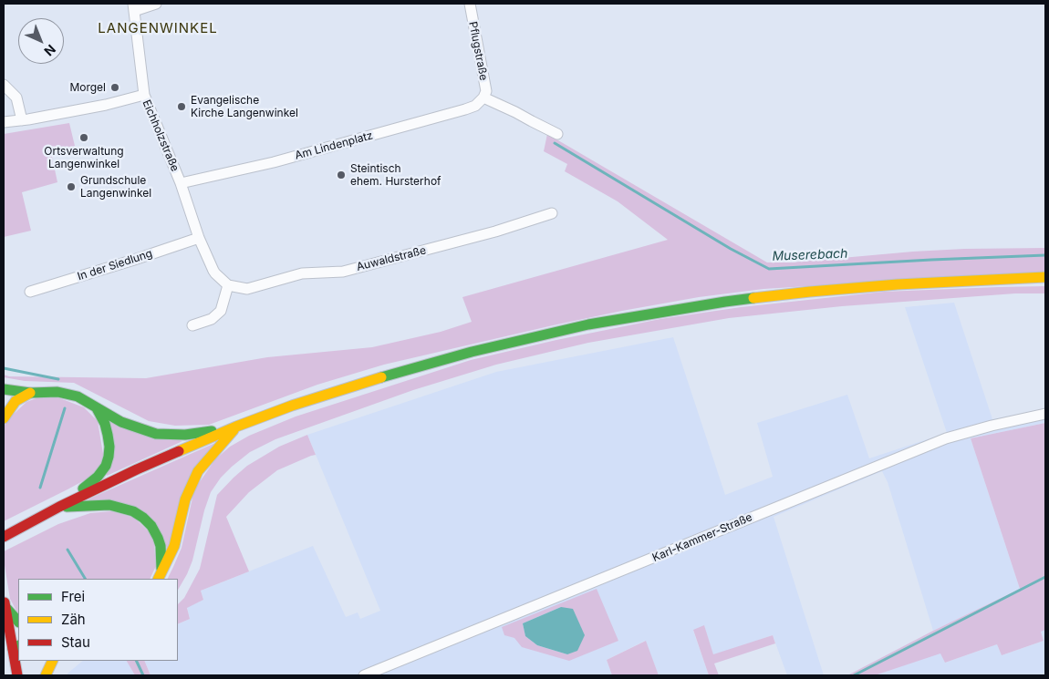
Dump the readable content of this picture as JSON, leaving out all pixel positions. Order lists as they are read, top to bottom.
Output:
{
  "streets": {
    "street": [
      "Pflugstraße",
      "Eichholzstraße",
      "Am Lindenplatz",
      "Auwaldstraße",
      "In der Siedlung",
      "Karl-Kammer-Straße"
    ]
  },
  "crossings": [
    ["Pflugstraße", "Am Lindenplatz"],
    ["Eichholzstraße", "Am Lindenplatz"],
    ["Eichholzstraße", "In der Siedlung"]
  ],
  "districts": ["LANGENWINKEL"],
  "water": ["Muserebach"],
  "places": [
    "Morgel",
    "Evangelische Kirche Langenwinkel",
    "Ortsverwaltung Langenwinkel",
    "Steintisch ehem. Hursterhof",
    "Grundschule Langenwinkel"
  ],
  "legend": ["Frei", "Zäh", "Stau"],
  "north": "bottom right"
}
